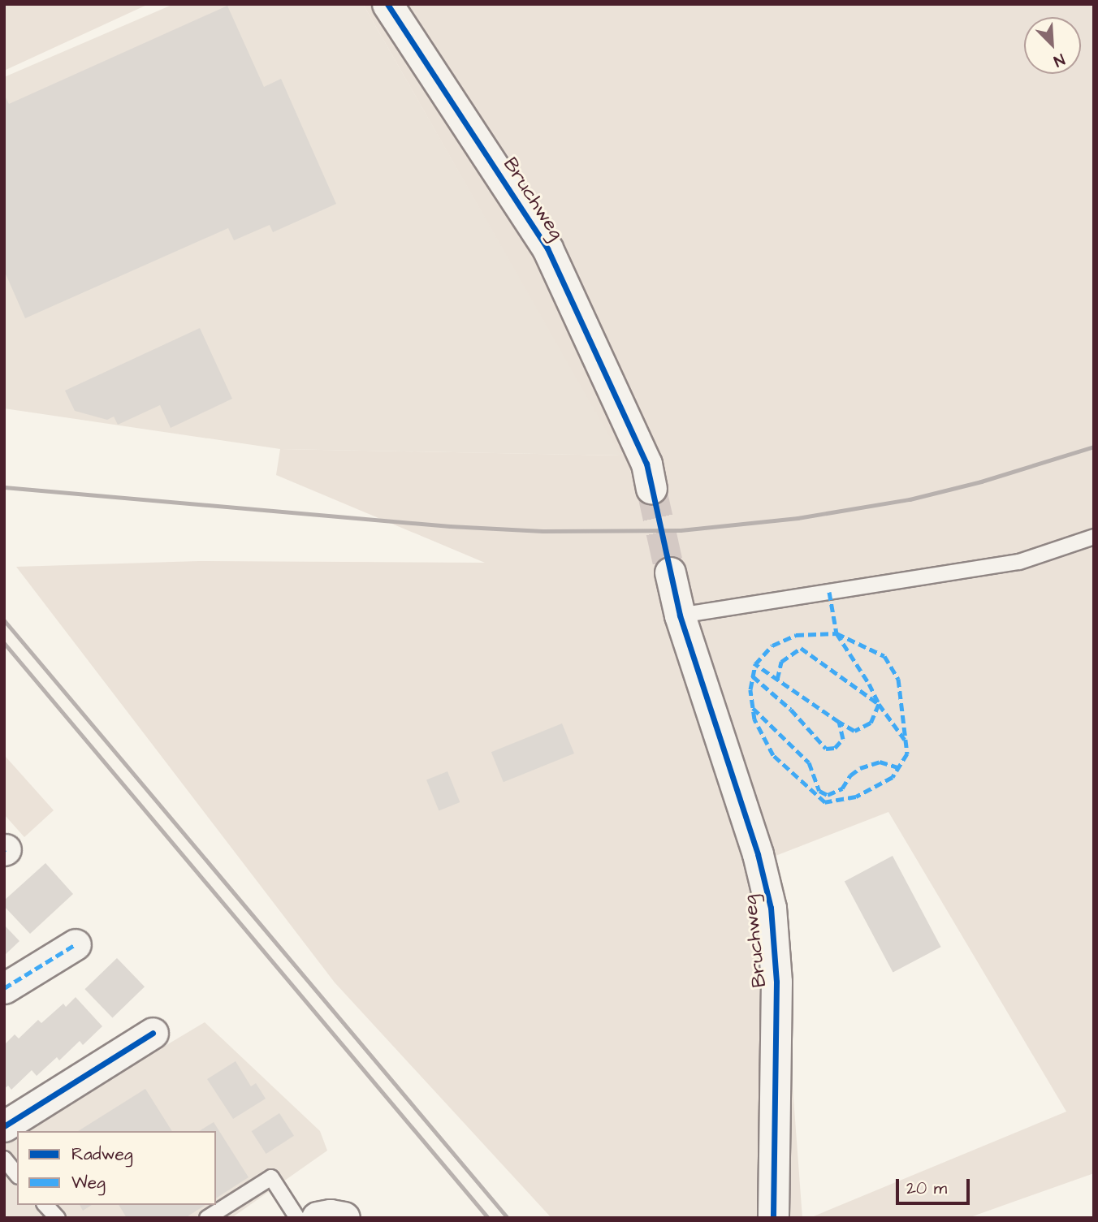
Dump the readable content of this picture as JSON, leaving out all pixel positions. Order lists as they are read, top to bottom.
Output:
{
  "streets": {
    "street": ["Bruchweg"]
  },
  "legend": ["Radweg", "Weg"],
  "scale_bar": "20 m",
  "north": "bottom right"
}
